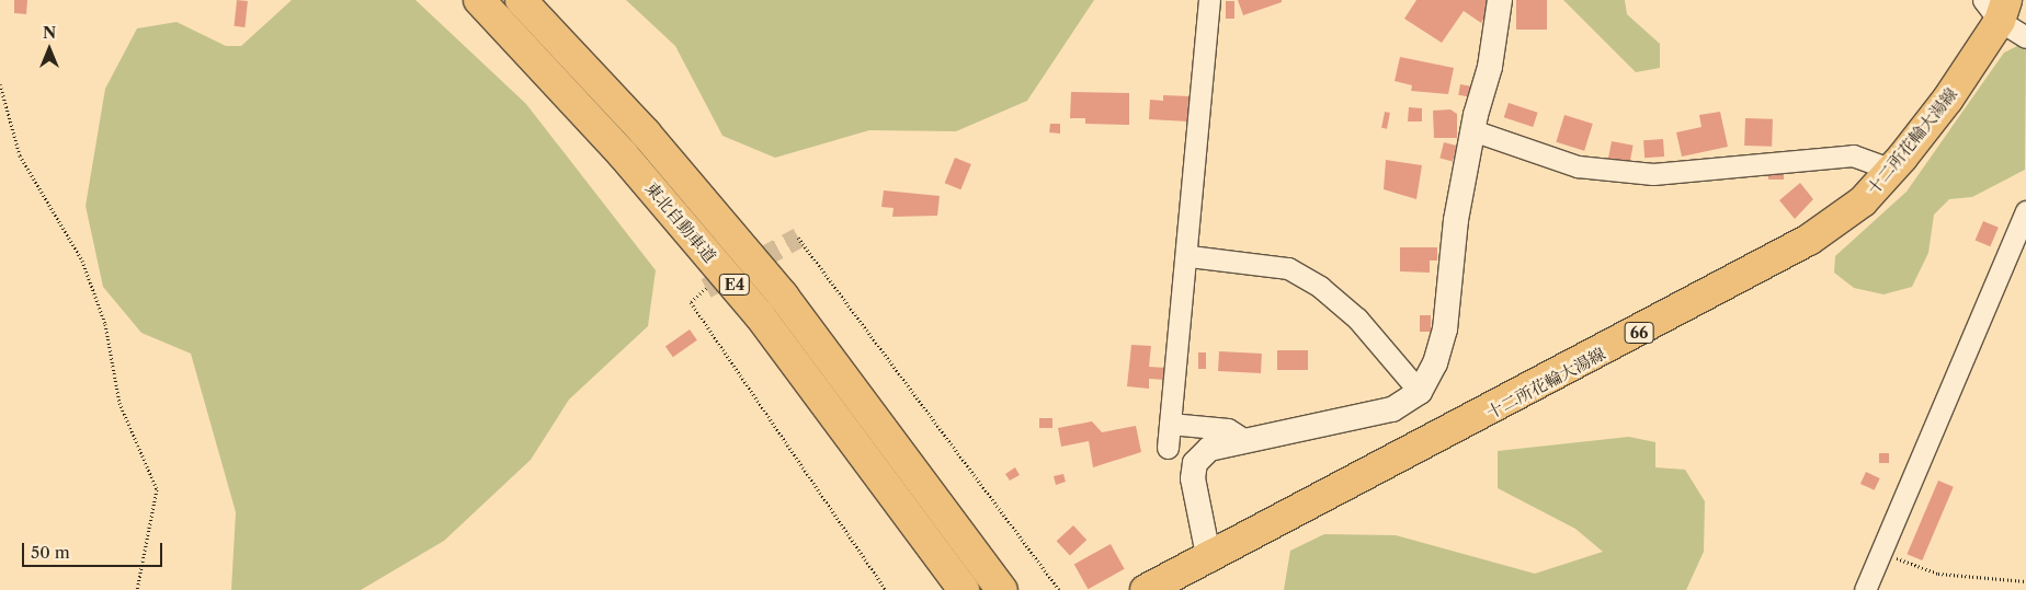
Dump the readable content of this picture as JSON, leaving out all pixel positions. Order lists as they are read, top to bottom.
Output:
{
  "streets": {
    "main road": [
      "十二所花輪大湯線",
      "東北自動車道",
      "E4",
      "66"
    ]
  },
  "scale_bar": "50 m",
  "north": "top"
}
